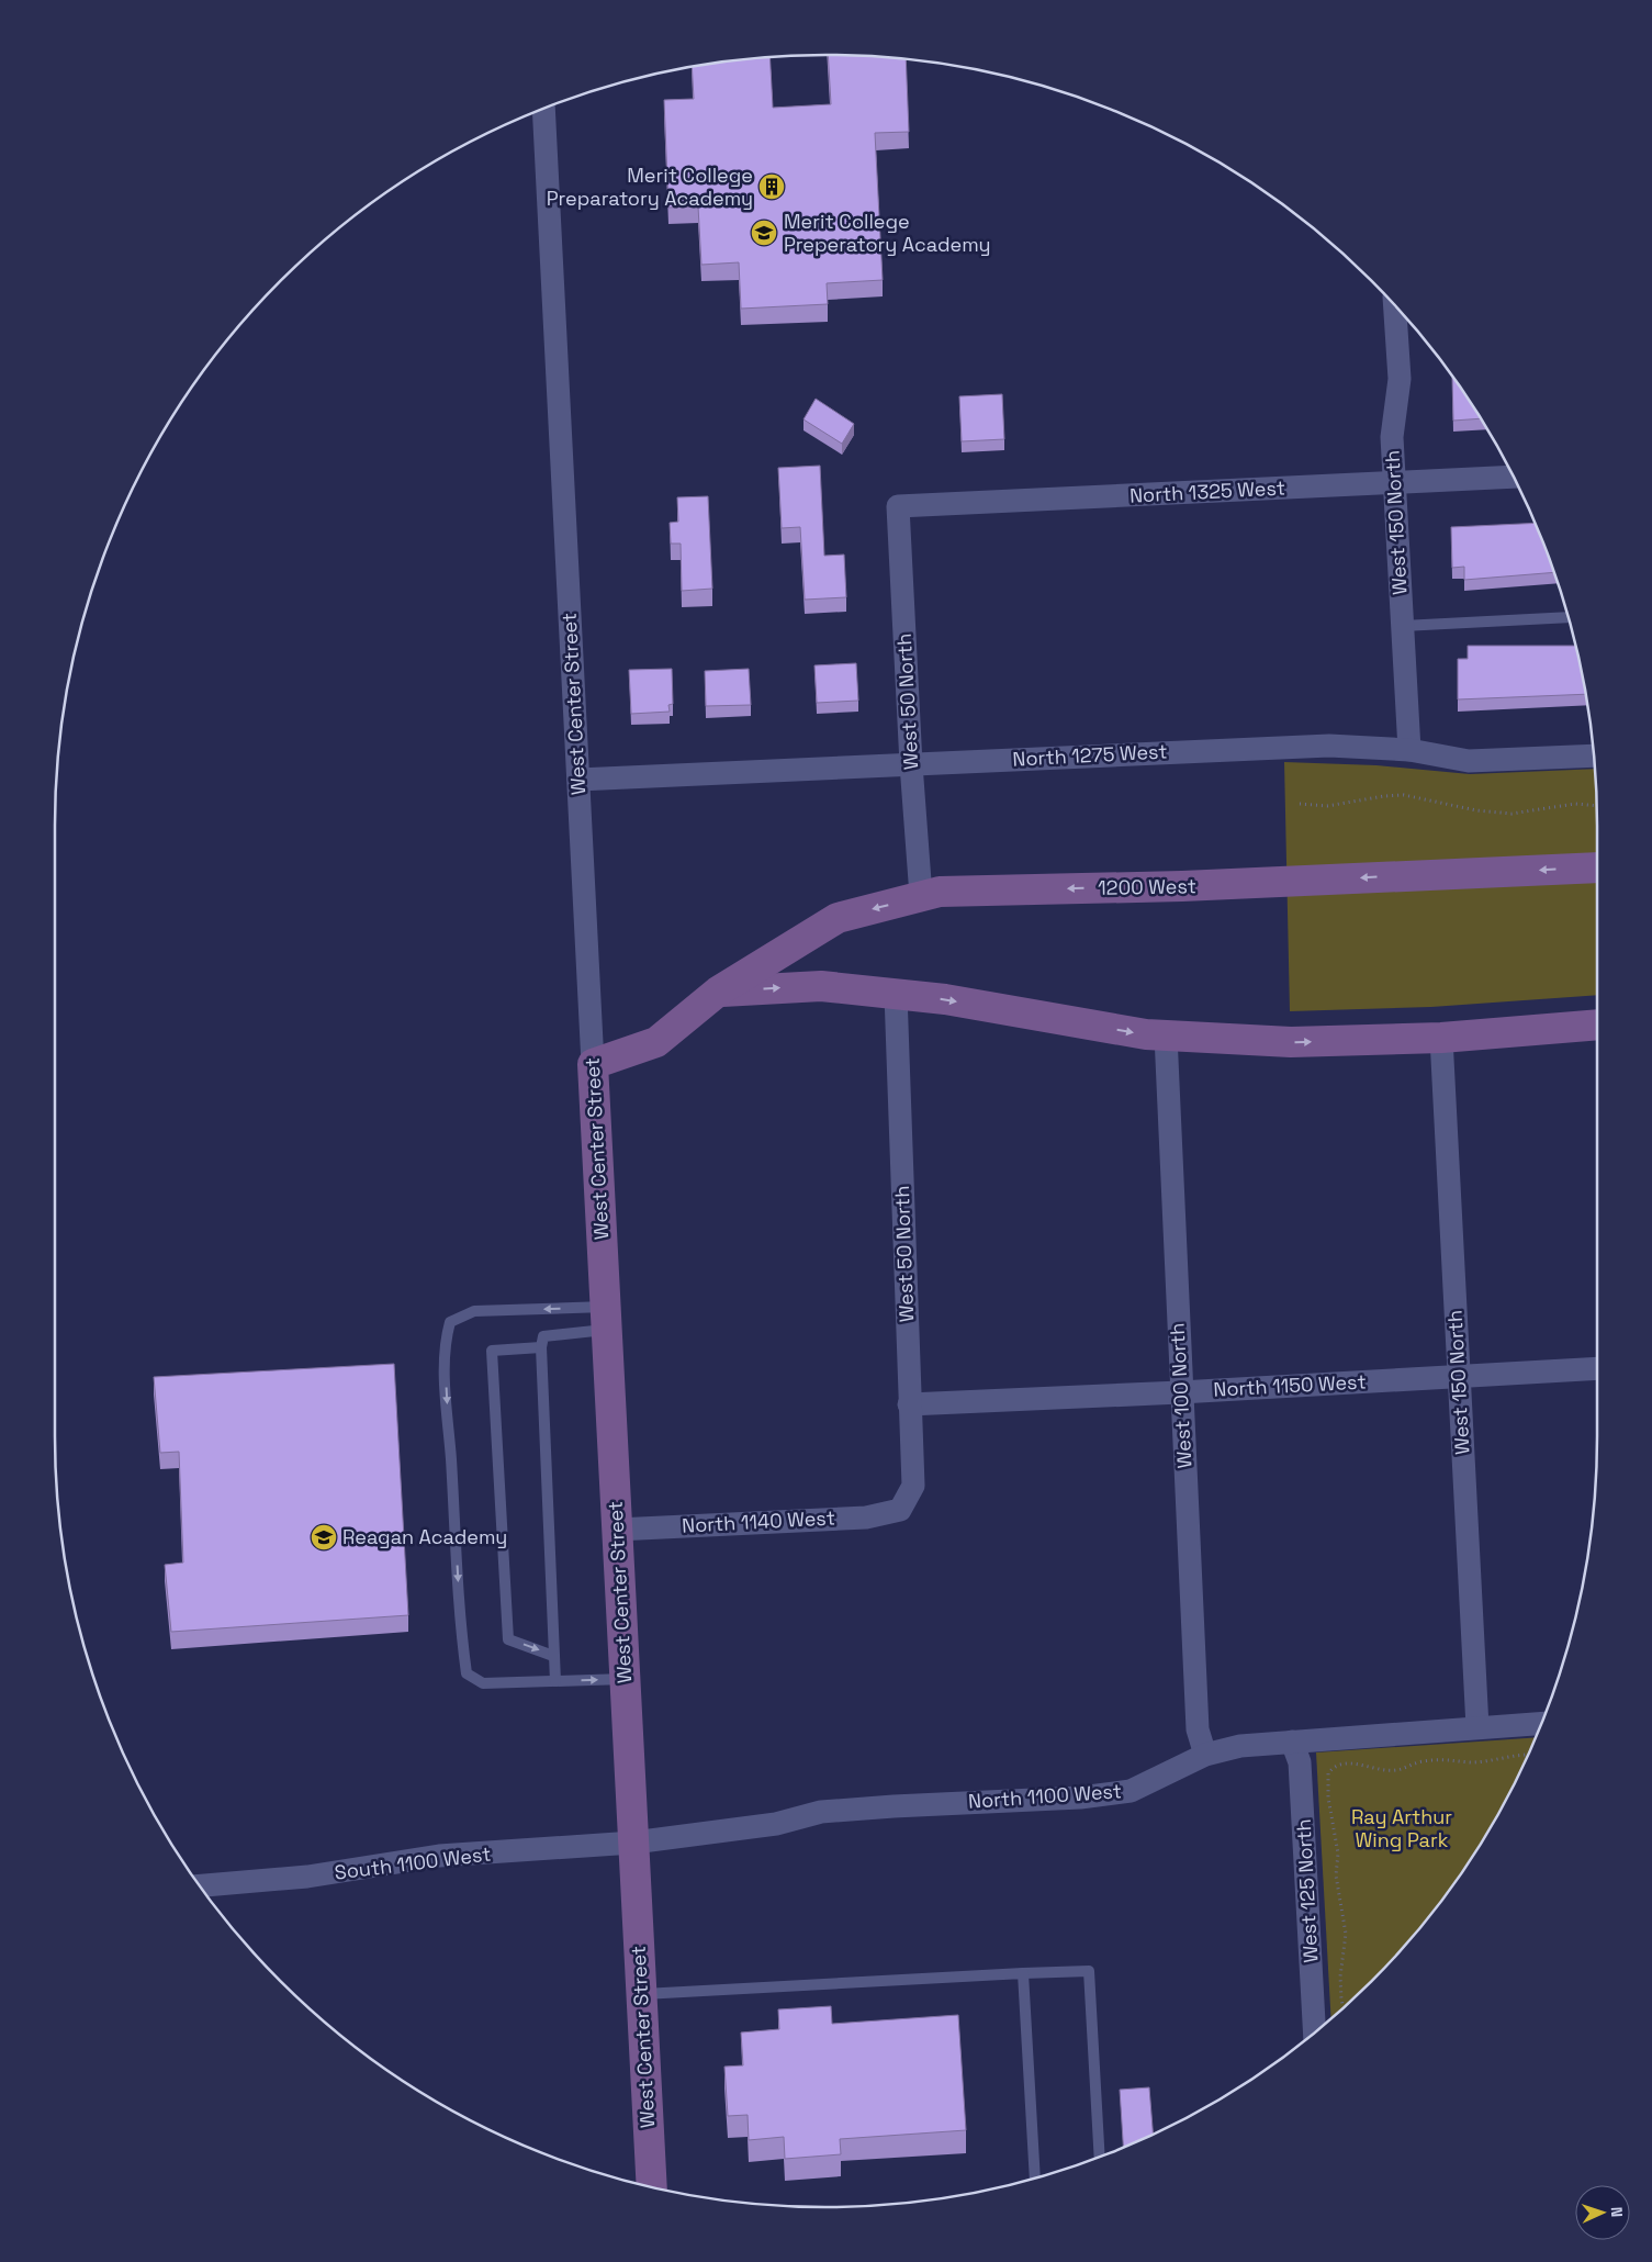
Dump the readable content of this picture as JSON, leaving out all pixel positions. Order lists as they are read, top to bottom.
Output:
{
  "streets": {
    "street": [
      "North 1325 West",
      "West 150 North",
      "West 50 North",
      "West Center Street",
      "North 1275 West",
      "1200 West",
      "North 1150 West",
      "West 100 North",
      "North 1140 West",
      "North 1100 West",
      "South 1100 West",
      "West 125 North"
    ]
  },
  "crossings": [
    ["North 1325 West", "West 150 North"],
    ["North 1325 West", "West 50 North"],
    ["West 150 North", "North 1275 West"],
    ["West 150 North", "North 1150 West"],
    ["West 150 North", "North 1100 West"],
    ["West 50 North", "North 1275 West"],
    ["West 50 North", "1200 West"],
    ["West 50 North", "North 1150 West"],
    ["West 50 North", "North 1140 West"],
    ["West Center Street", "North 1275 West"],
    ["West Center Street", "1200 West"],
    ["West Center Street", "North 1140 West"],
    ["West Center Street", "North 1100 West"],
    ["West Center Street", "South 1100 West"],
    ["North 1150 West", "West 100 North"],
    ["West 100 North", "North 1100 West"],
    ["North 1100 West", "South 1100 West"],
    ["North 1100 West", "West 125 North"]
  ],
  "parks": ["Ray Arthur Wing Park"],
  "places": {
    "building": ["Merit College Preparatory Academy"],
    "school or university": ["Merit College Preperatory Academy", "Reagan Academy"]
  },
  "north": "right"
}
